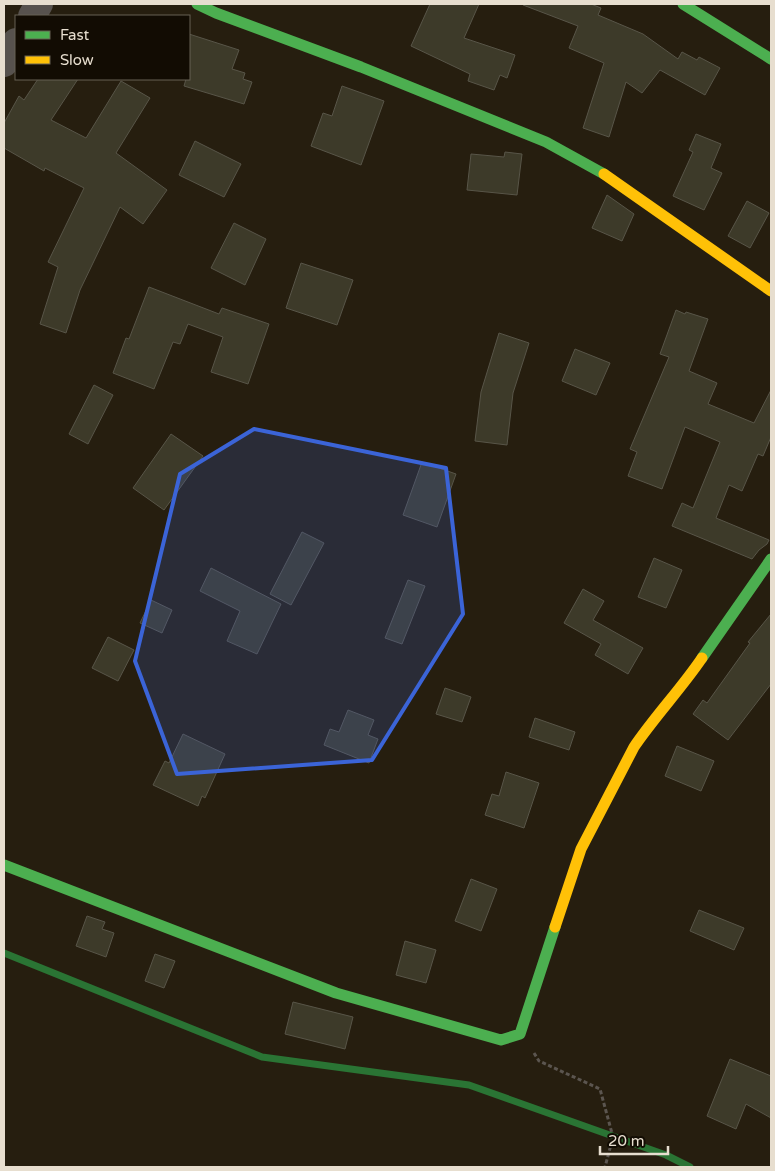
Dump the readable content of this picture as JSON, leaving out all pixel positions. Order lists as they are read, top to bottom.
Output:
{
  "legend": ["Fast", "Slow"],
  "scale_bar": "20 m"
}
